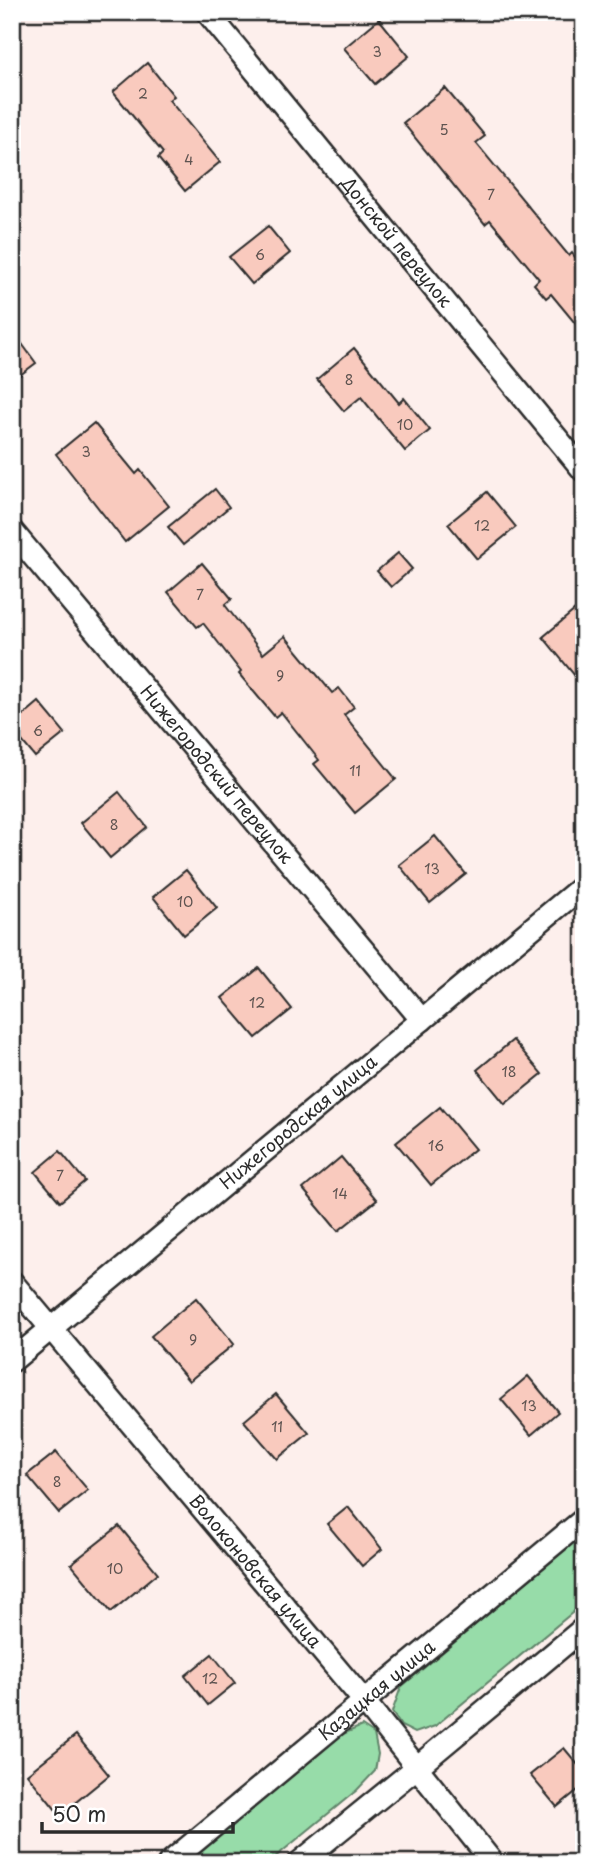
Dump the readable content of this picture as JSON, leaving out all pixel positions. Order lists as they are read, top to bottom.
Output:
{
  "streets": {
    "street": [
      "Донской переулок",
      "Нижегородский переулок",
      "Нижегородская улица",
      "Волоконовская улица",
      "Казацкая улица"
    ]
  },
  "crossings": [
    ["Нижегородский переулок", "Нижегородская улица"],
    ["Нижегородская улица", "Волоконовская улица"],
    ["Волоконовская улица", "Казацкая улица"]
  ],
  "house_numbers": [
    "3",
    "2",
    "5",
    "4",
    "7",
    "6",
    "8",
    "10",
    "3",
    "12",
    "7",
    "9",
    "6",
    "11",
    "8",
    "13",
    "10",
    "12",
    "18",
    "16",
    "7",
    "14",
    "9",
    "13",
    "11",
    "8",
    "10",
    "12"
  ],
  "scale_bar": "50 m"
}
